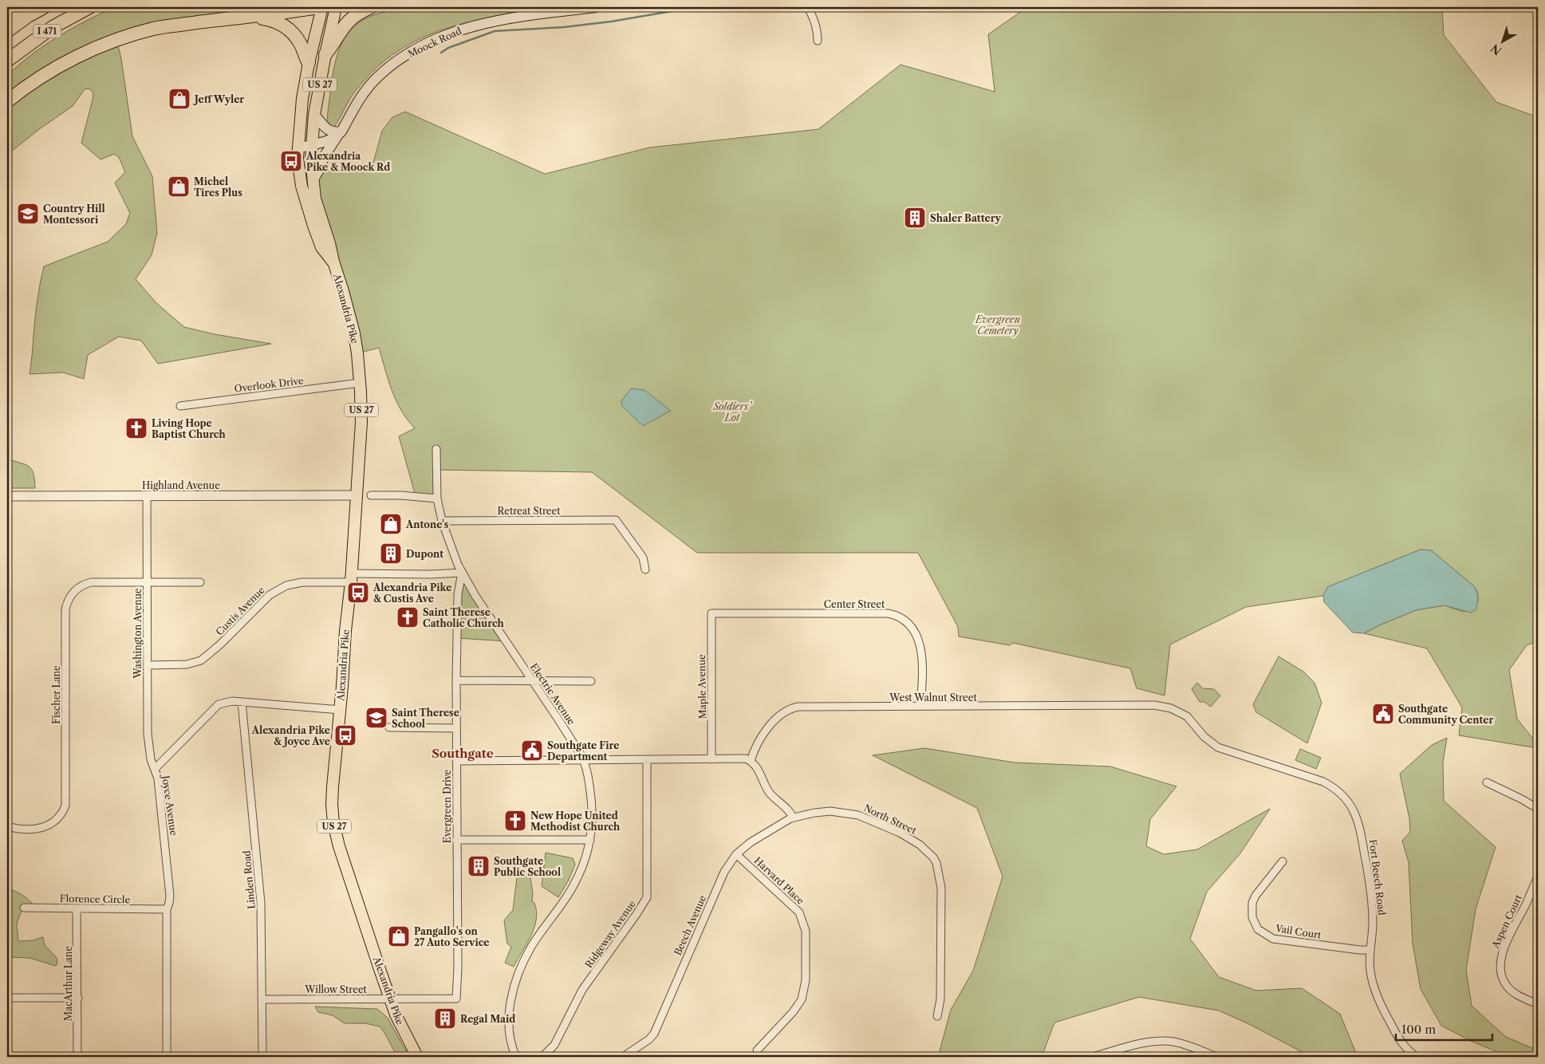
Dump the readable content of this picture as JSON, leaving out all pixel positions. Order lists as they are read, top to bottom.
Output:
{
  "streets": {
    "highway": ["I 471"],
    "main road": ["Moock Road", "US 27", "Alexandria Pike"],
    "street": [
      "Overlook Drive",
      "Highland Avenue",
      "Retreat Street",
      "Center Street",
      "Custis Avenue",
      "Washington Avenue",
      "Maple Avenue",
      "Electric Avenue",
      "Fischer Lane",
      "West Walnut Street",
      "Joyce Avenue",
      "Evergreen Drive",
      "North Street",
      "Fort Beech Road",
      "Linden Road",
      "Harvard Place",
      "Florence Circle",
      "Aspen Court",
      "Beech Avenue",
      "Vail Court",
      "Ridgeway Avenue",
      "MacArthur Lane",
      "Willow Street"
    ]
  },
  "crossings": [
    ["Moock Road", "Alexandria Pike"],
    ["Alexandria Pike", "Overlook Drive"],
    ["Alexandria Pike", "Highland Avenue"],
    ["Alexandria Pike", "Custis Avenue"],
    ["Alexandria Pike", "Joyce Avenue"],
    ["Alexandria Pike", "Willow Street"],
    ["Highland Avenue", "Washington Avenue"],
    ["Center Street", "Maple Avenue"],
    ["Center Street", "West Walnut Street"],
    ["Custis Avenue", "Washington Avenue"],
    ["Custis Avenue", "Electric Avenue"],
    ["Custis Avenue", "Evergreen Drive"],
    ["Washington Avenue", "Fischer Lane"],
    ["Washington Avenue", "Joyce Avenue"],
    ["Electric Avenue", "Evergreen Drive"],
    ["West Walnut Street", "Fort Beech Road"],
    ["Joyce Avenue", "Linden Road"],
    ["Joyce Avenue", "Florence Circle"],
    ["Evergreen Drive", "Willow Street"],
    ["North Street", "Beech Avenue"],
    ["Fort Beech Road", "Vail Court"],
    ["Linden Road", "Willow Street"],
    ["Harvard Place", "Beech Avenue"],
    ["Florence Circle", "MacArthur Lane"]
  ],
  "districts": ["Southgate"],
  "parks": ["Evergreen Cemetery", "Soldiers’ Lot"],
  "places": {
    "shop": [
      "Jeff Wyler",
      "Michel Tires Plus",
      "Antone's",
      "Pangallo's on 27 Auto Service"
    ],
    "bus stop": ["Alexandria Pike & Moock Rd", "Alexandria Pike & Custis Ave", "Alexandria Pike & Joyce Ave"],
    "school or university": ["Country Hill Montessori", "Saint Therese School"],
    "building": [
      "Shaler Battery",
      "Dupont",
      "Southgate Public School",
      "Regal Maid"
    ],
    "church": ["Living Hope Baptist Church", "Saint Therese Catholic Church", "New Hope United Methodist Church"],
    "public building": ["Southgate Community Center", "Southgate Fire Department"]
  },
  "scale_bar": "100 m",
  "north": "bottom left"
}
